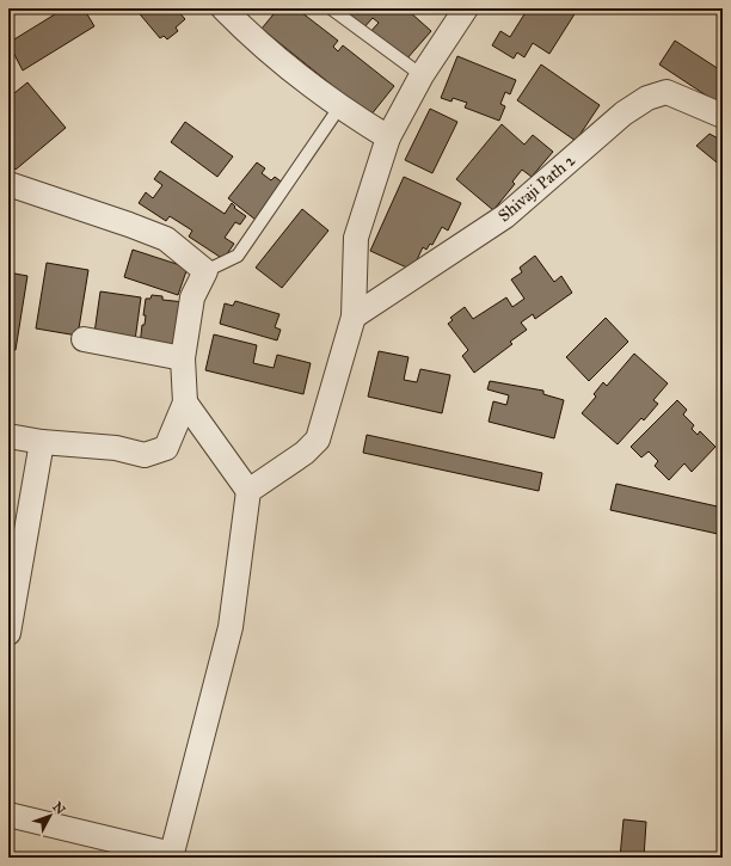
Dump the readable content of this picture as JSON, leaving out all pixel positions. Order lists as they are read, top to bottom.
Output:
{
  "streets": {
    "street": ["Shivaji Path 2"]
  },
  "north": "top right"
}
